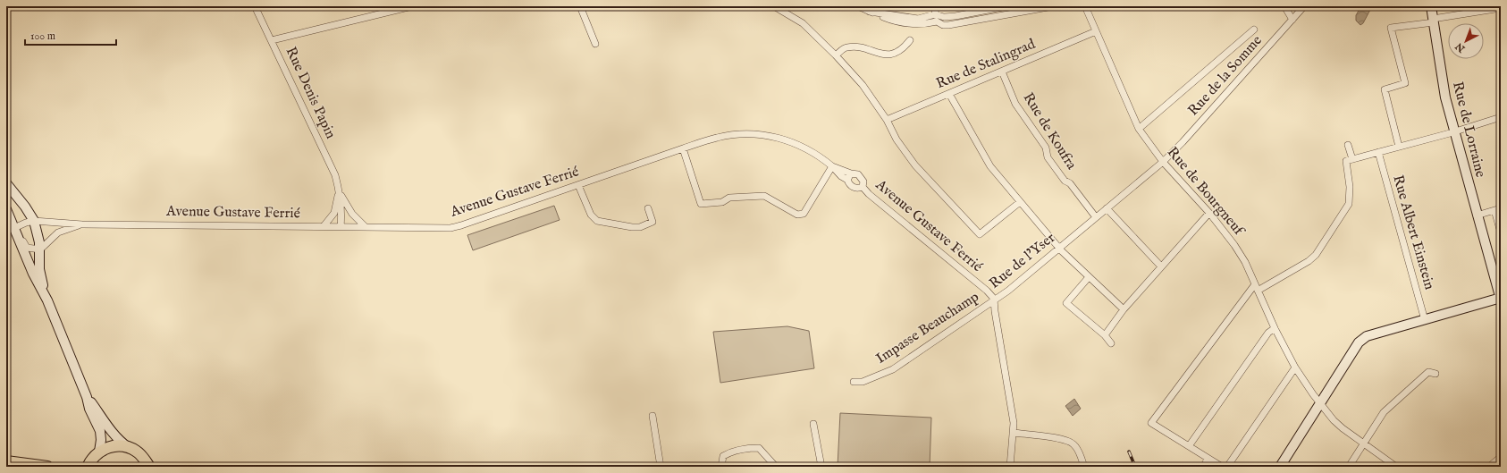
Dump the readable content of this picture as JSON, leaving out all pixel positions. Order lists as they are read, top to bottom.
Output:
{
  "streets": {
    "main road": ["Rue de Lorraine"],
    "street": [
      "Rue de Stalingrad",
      "Rue de la Somme",
      "Rue Denis Papin",
      "Rue de Koufra",
      "Rue de Bourgneuf",
      "Avenue Gustave Ferrié",
      "Rue Albert Einstein",
      "Rue de l’Yser",
      "Impasse Beauchamp"
    ]
  },
  "crossings": [
    ["Rue de Stalingrad", "Rue de Koufra"],
    ["Rue de Stalingrad", "Rue de Bourgneuf"],
    ["Rue de la Somme", "Rue de Bourgneuf"],
    ["Rue de la Somme", "Rue de l’Yser"],
    ["Rue Denis Papin", "Avenue Gustave Ferrié"],
    ["Rue de Koufra", "Rue de l’Yser"],
    ["Rue de Bourgneuf", "Rue de l’Yser"],
    ["Avenue Gustave Ferrié", "Rue de l’Yser"],
    ["Avenue Gustave Ferrié", "Impasse Beauchamp"],
    ["Rue de l’Yser", "Impasse Beauchamp"]
  ],
  "scale_bar": "100 m",
  "north": "bottom left"
}
